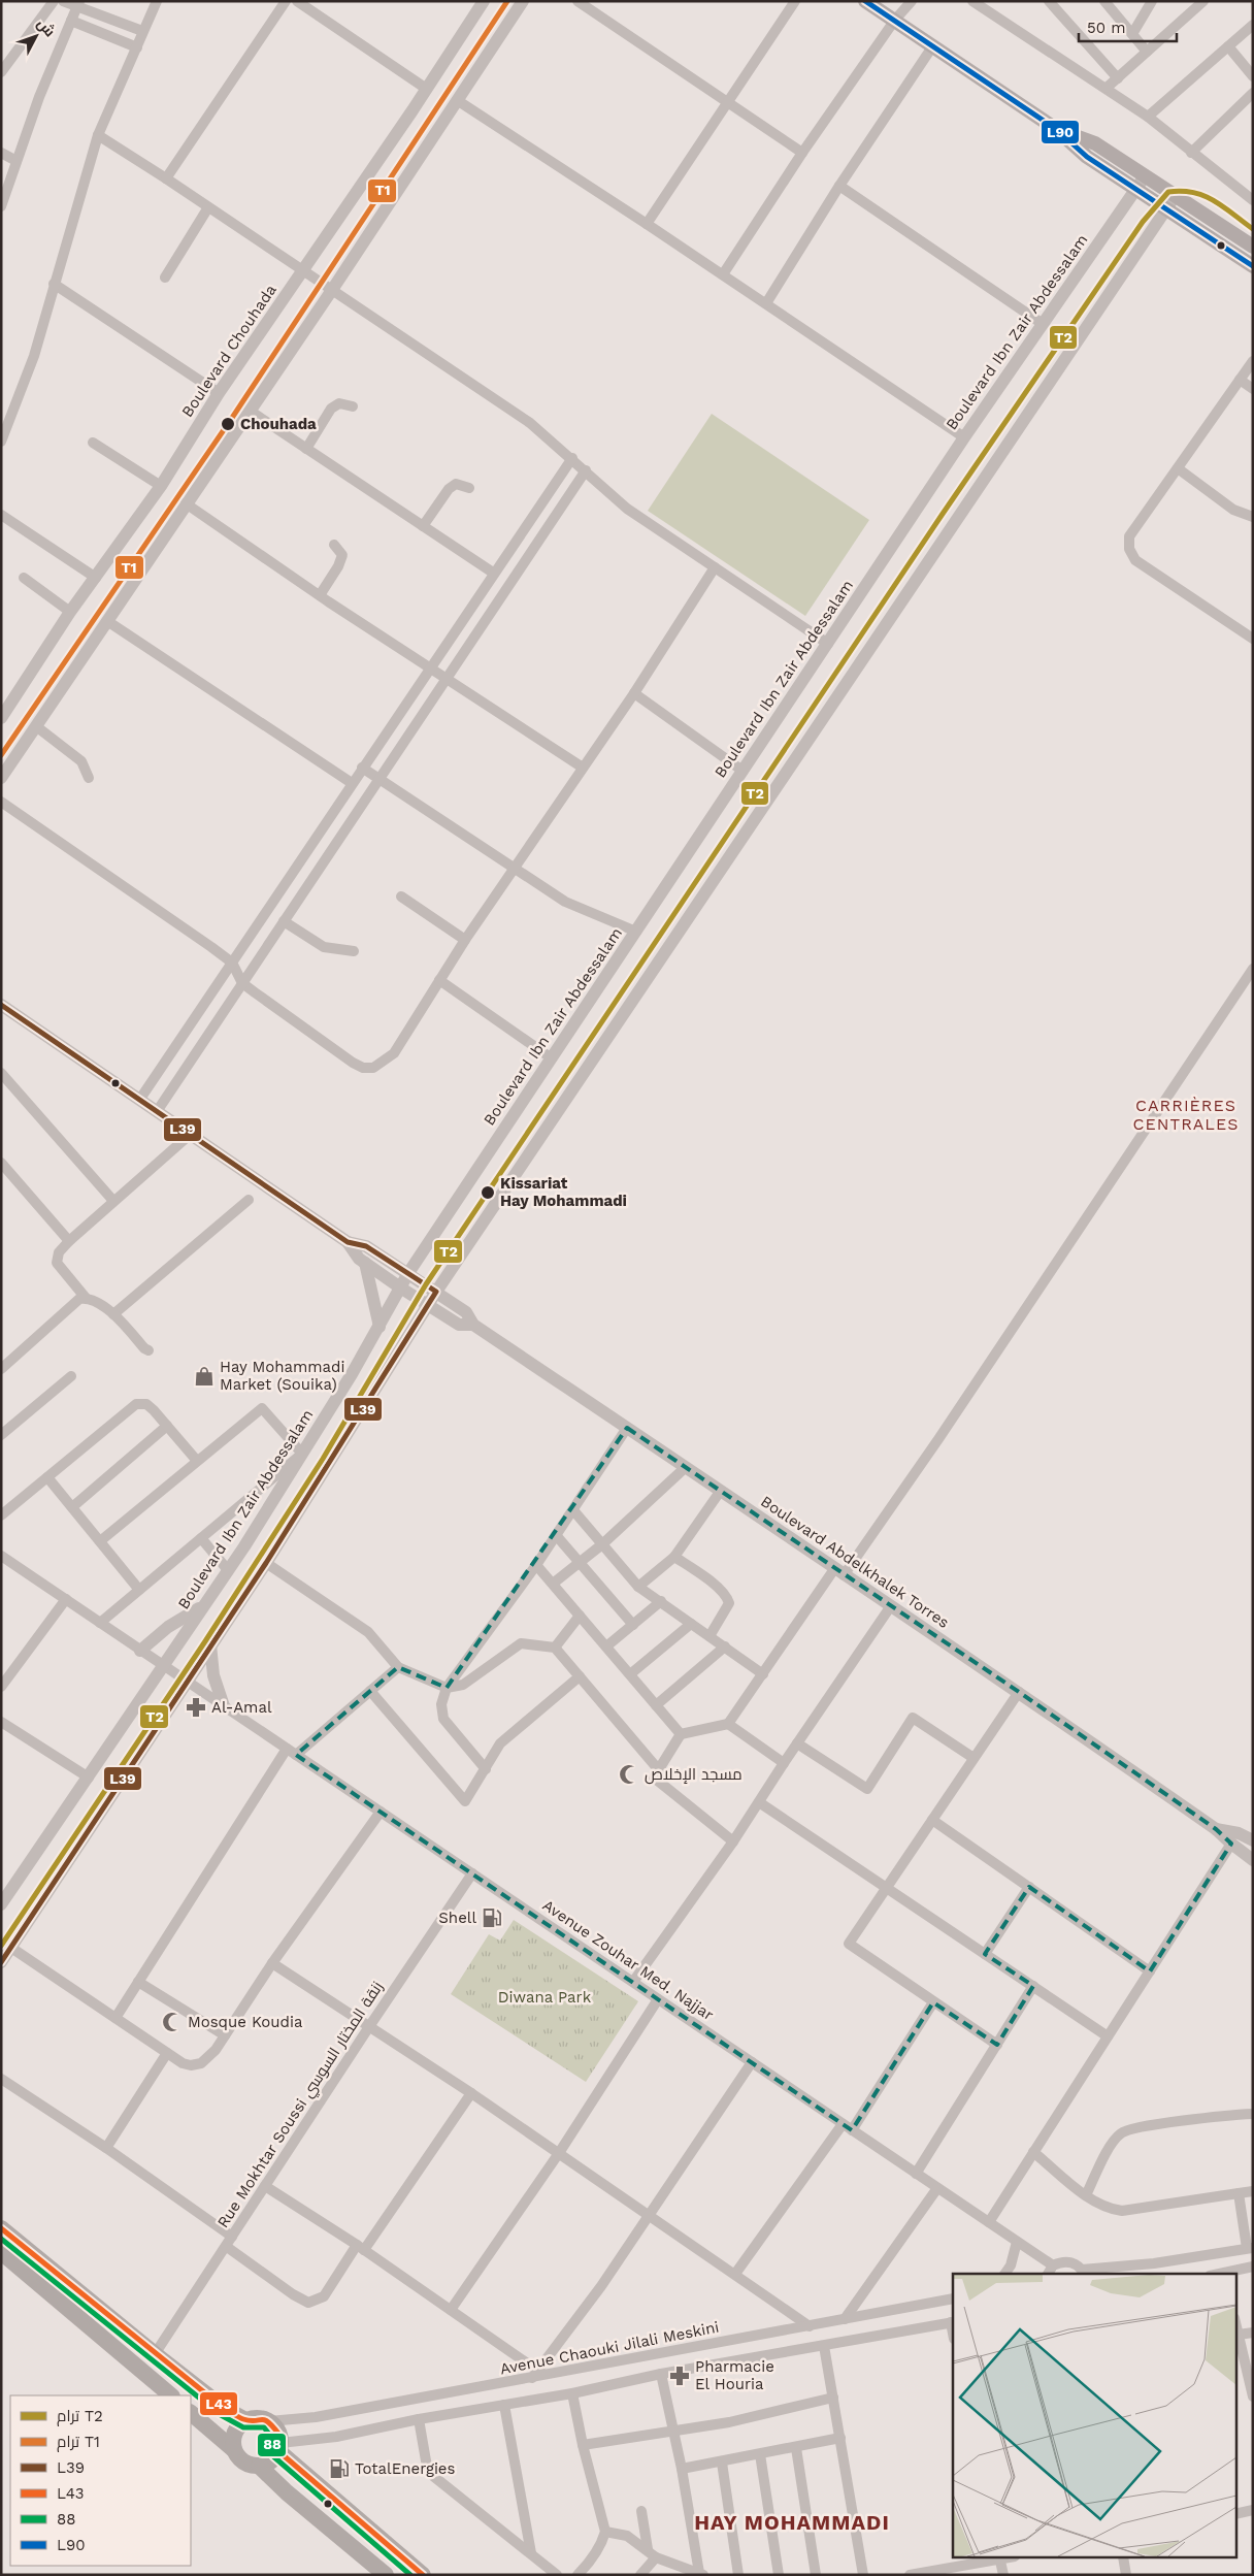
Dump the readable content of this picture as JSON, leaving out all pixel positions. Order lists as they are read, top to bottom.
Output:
{
  "streets": {
    "street": [
      "Boulevard Ibn Zair Abdessalam",
      "Boulevard Chouhada",
      "Boulevard Abdelkhalek Torres",
      "Avenue Zouhar Med. Najjar",
      "Rue Mokhtar Soussi زنقة المختار السوسي",
      "Avenue Chaouki Jilali Meskini"
    ]
  },
  "crossings": [
    ["Boulevard Ibn Zair Abdessalam", "Boulevard Abdelkhalek Torres"],
    ["Boulevard Ibn Zair Abdessalam", "Avenue Zouhar Med. Najjar"],
    ["Avenue Zouhar Med. Najjar", "Rue Mokhtar Soussi زنقة المختار السوسي"]
  ],
  "districts": ["CARRIÈRES CENTRALES", "HAY MOHAMMADI"],
  "parks": ["Diwana Park"],
  "places": {
    "other": ["Chouhada", "Kissariat Hay Mohammadi"],
    "shop": ["Hay Mohammadi Market (Souika)"],
    "pharmacy": ["Al-Amal", "Pharmacie El Houria"],
    "mosque": ["مسجد الإخلاص", "Mosque Koudia"],
    "fuel station": ["Shell", "TotalEnergies"]
  },
  "lines": [
    "tram line T1",
    "transit line L90",
    "tram line T2",
    "transit line L39",
    "transit line L43",
    "transit line 88"
  ],
  "legend": [
    "ترام T2",
    "ترام T1",
    "L39",
    "L43",
    "88",
    "L90"
  ],
  "scale_bar": "50 m",
  "north": "top right"
}
